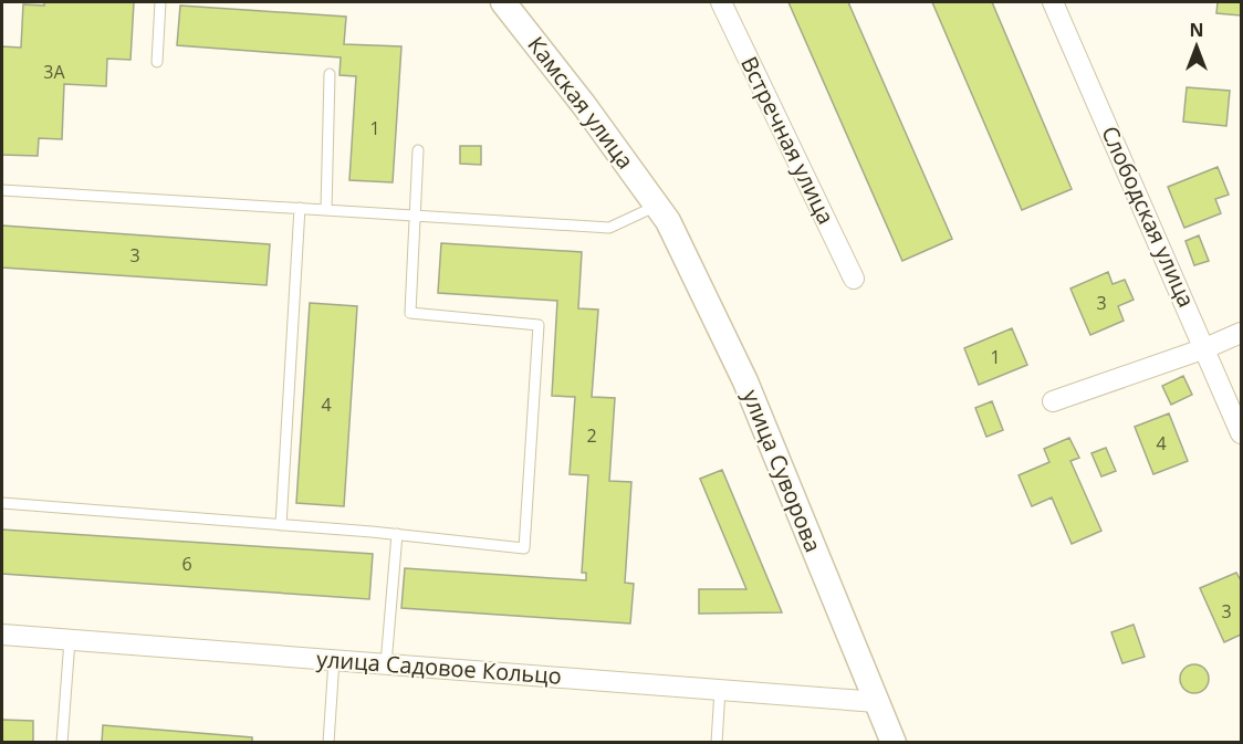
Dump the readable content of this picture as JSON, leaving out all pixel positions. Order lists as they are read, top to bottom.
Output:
{
  "streets": {
    "street": [
      "Камская улица",
      "Встречная улица",
      "Слободская улица",
      "улица Суворова",
      "улица Садовое Кольцо"
    ]
  },
  "crossings": [
    ["Камская улица", "улица Суворова"],
    ["улица Суворова", "улица Садовое Кольцо"]
  ],
  "house_numbers": [
    "3А",
    "1",
    "3",
    "3",
    "1",
    "4",
    "2",
    "4",
    "6",
    "3"
  ],
  "north": "top"
}
